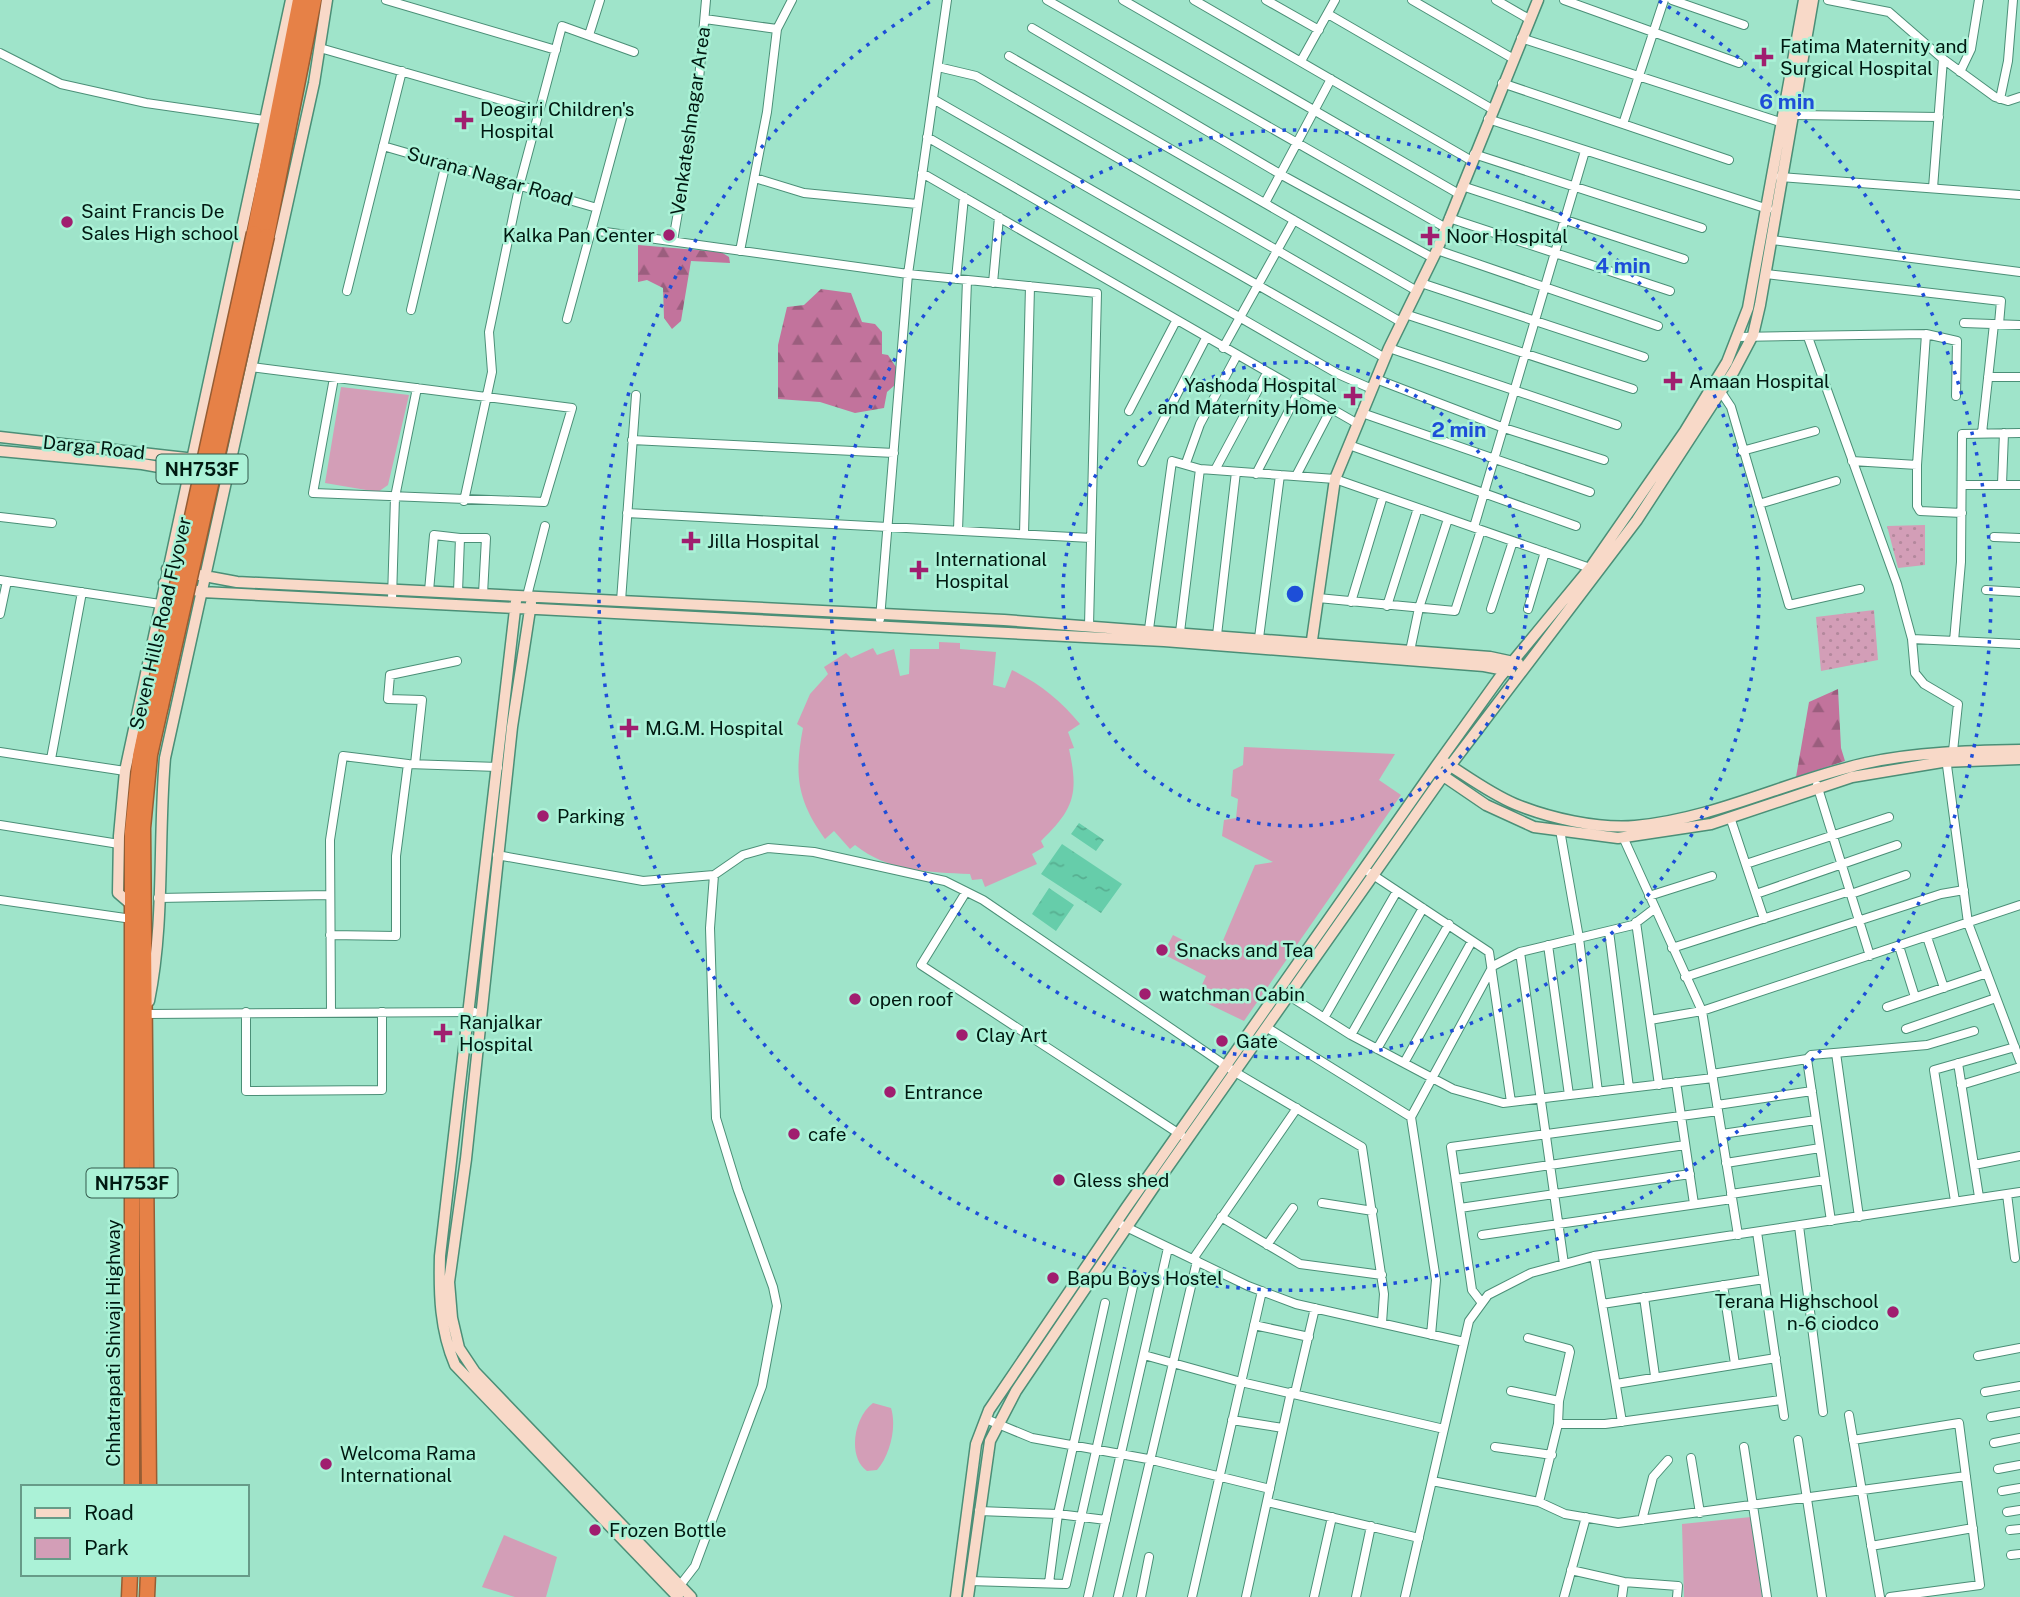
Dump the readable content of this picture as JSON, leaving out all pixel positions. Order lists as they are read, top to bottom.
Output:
{
  "streets": {
    "highway": ["NH753F", "Seven Hills Road Flyover", "Chhatrapati Shivaji Highway"],
    "street": ["Venkateshnagar Area", "Surana Nagar Road", "Darga Road"]
  },
  "crossings": [
    ["Seven Hills Road Flyover", "Chhatrapati Shivaji Highway"]
  ],
  "places": {
    "health": [
      "Fatima Maternity and Surgical Hospital",
      "Deogiri Children's Hospital",
      "Noor Hospital",
      "Amaan Hospital",
      "Yashoda Hospital and Maternity Home",
      "Jilla Hospital",
      "International Hospital",
      "M.G.M. Hospital",
      "Ranjalkar Hospital"
    ],
    "other": [
      "Saint Francis De Sales High school",
      "Kalka Pan Center",
      "Parking",
      "Snacks and Tea",
      "watchman Cabin",
      "open roof",
      "Clay Art",
      "Gate",
      "Entrance",
      "cafe",
      "Gless shed",
      "Bapu Boys Hostel",
      "Terana Highschool n-6 ciodco",
      "Welcoma Rama International",
      "Frozen Bottle"
    ]
  },
  "legend": ["Road", "Park"],
  "rings": ["6 min", "4 min", "2 min"]
}
